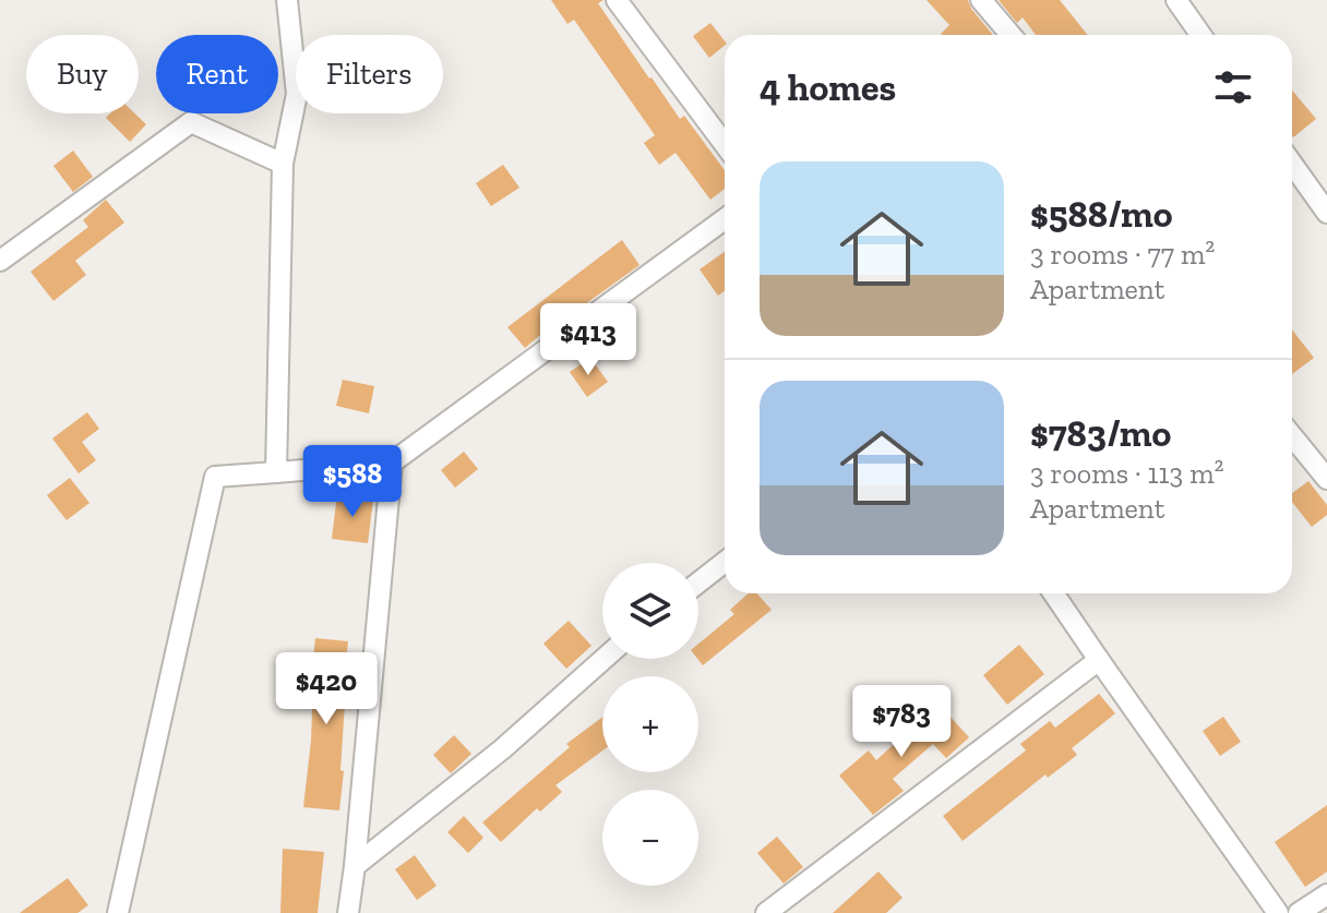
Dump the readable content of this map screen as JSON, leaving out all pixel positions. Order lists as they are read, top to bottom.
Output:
{
  "page": {
    "chip": ["Buy", "Rent", "Filters"],
    "heading": "4 homes",
    "list": [
      {
        "name": "$588/mo",
        "note": "3 rooms · 77 m² · Apartment"
      },
      {
        "name": "$783/mo",
        "note": "3 rooms · 113 m² · Apartment"
      }
    ],
    "price": [
      "$413",
      "$588",
      "$420",
      "$783"
    ],
    "map_buttons": ["+", "−"]
  }
}
